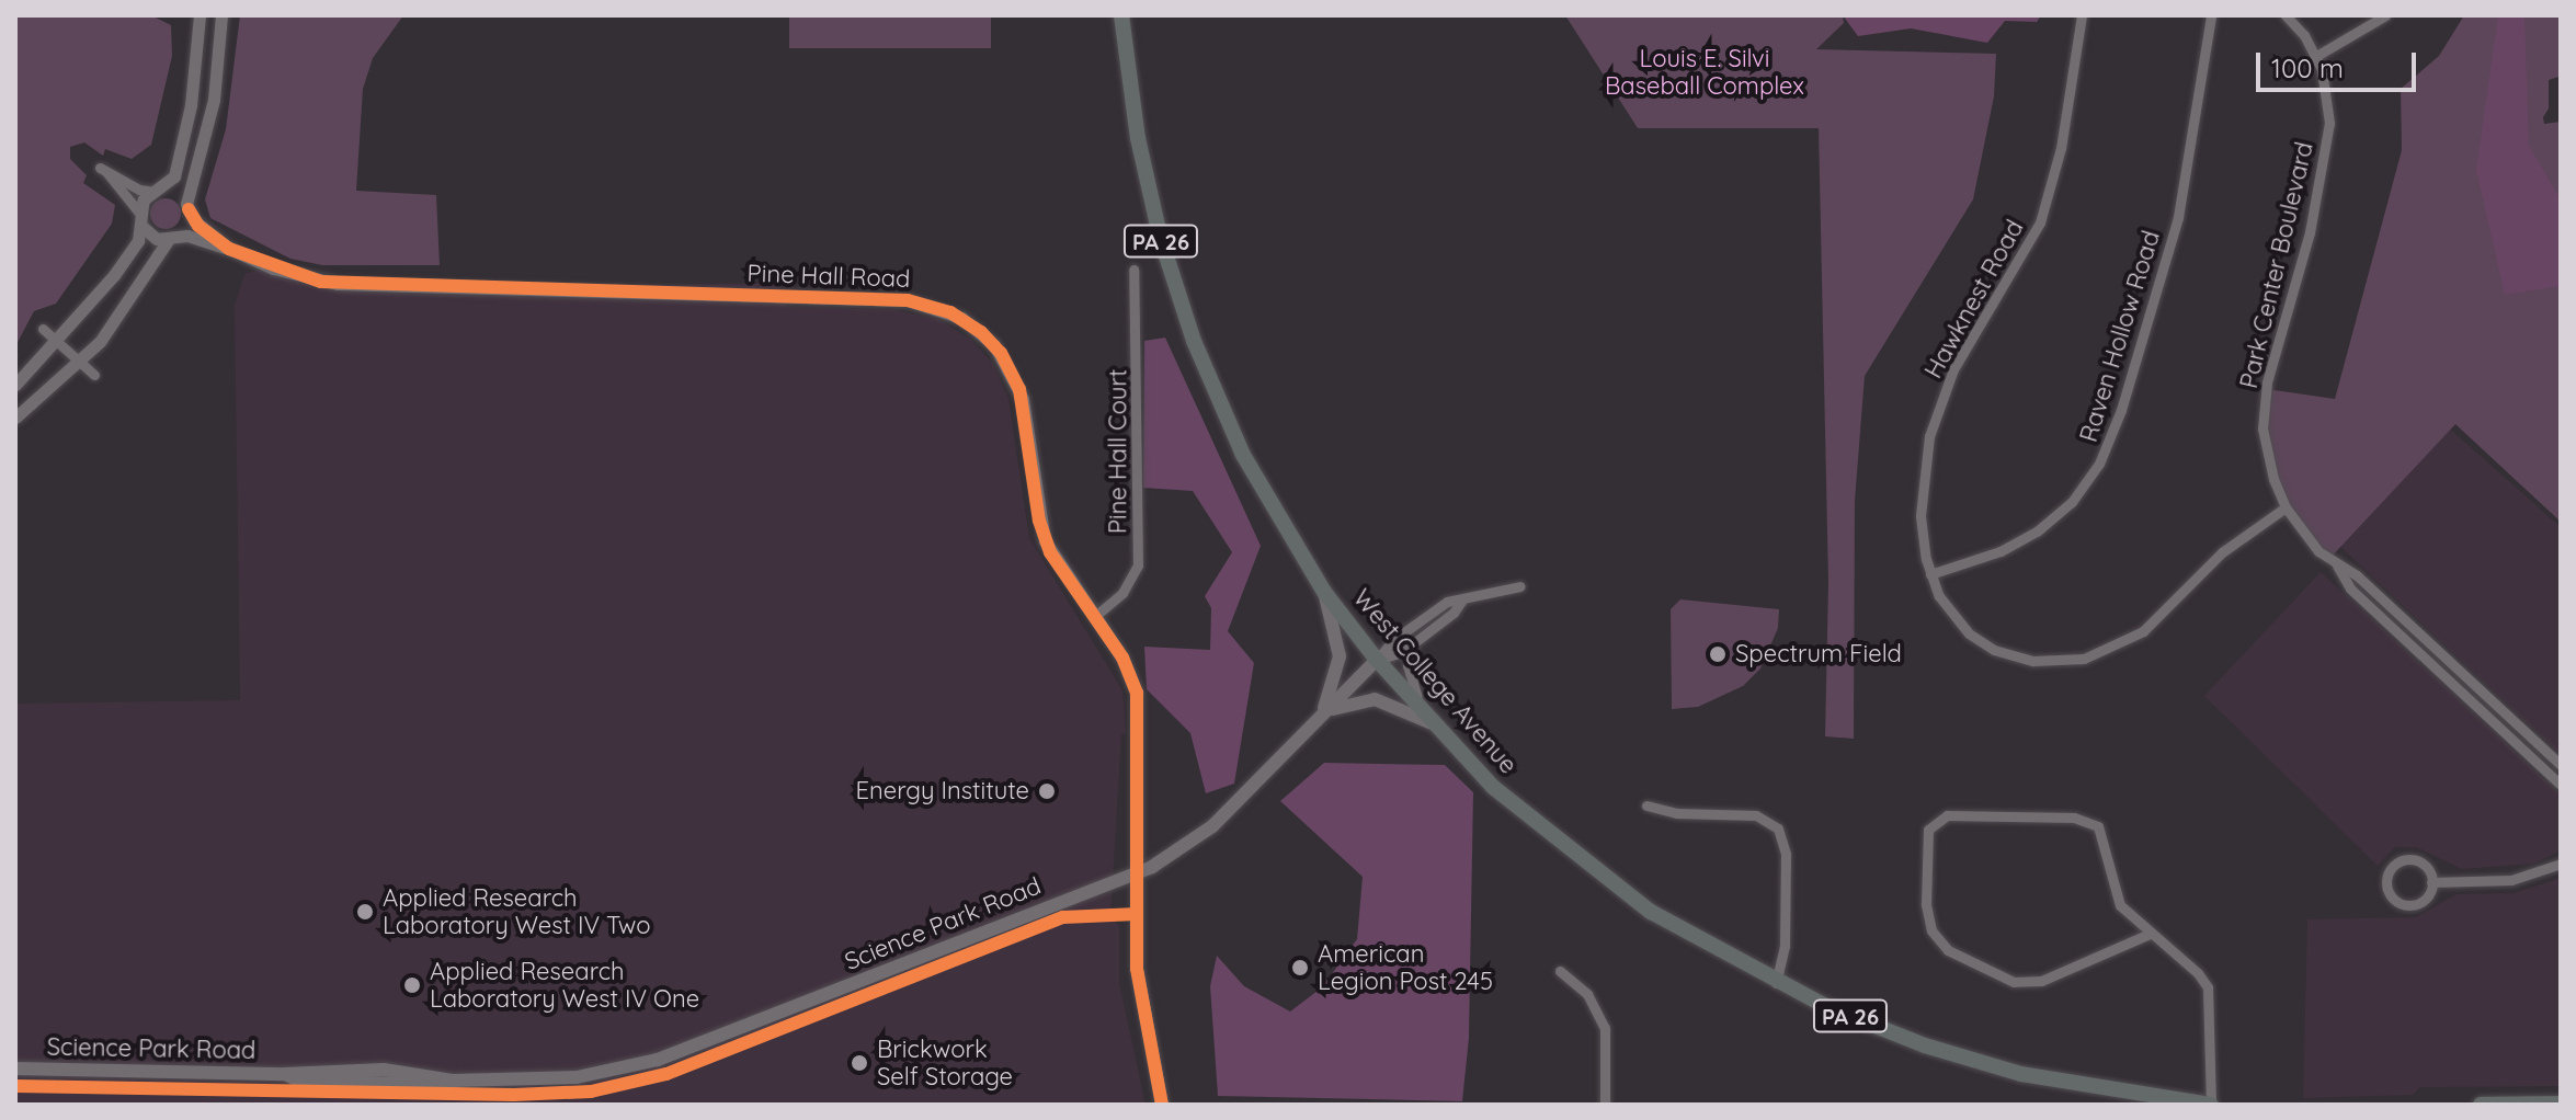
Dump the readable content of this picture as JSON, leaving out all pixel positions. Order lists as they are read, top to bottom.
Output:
{
  "streets": {
    "main road": ["PA 26", "West College Avenue", "Science Park Road"],
    "street": [
      "Park Center Boulevard",
      "Pine Hall Road",
      "Hawknest Road",
      "Raven Hollow Road",
      "Pine Hall Court"
    ]
  },
  "crossings": [
    ["Park Center Boulevard", "Hawknest Road"],
    ["Pine Hall Road", "Pine Hall Court"],
    ["Pine Hall Road", "Science Park Road"],
    ["Hawknest Road", "Raven Hollow Road"],
    ["West College Avenue", "Science Park Road"]
  ],
  "parks": ["Louis E. Silvi Baseball Complex"],
  "places": [
    "Spectrum Field",
    "Energy Institute",
    "Applied Research Laboratory West IV Two",
    "American Legion Post 245",
    "Applied Research Laboratory West IV One",
    "Brickwork Self Storage"
  ],
  "scale_bar": "100 m"
}
